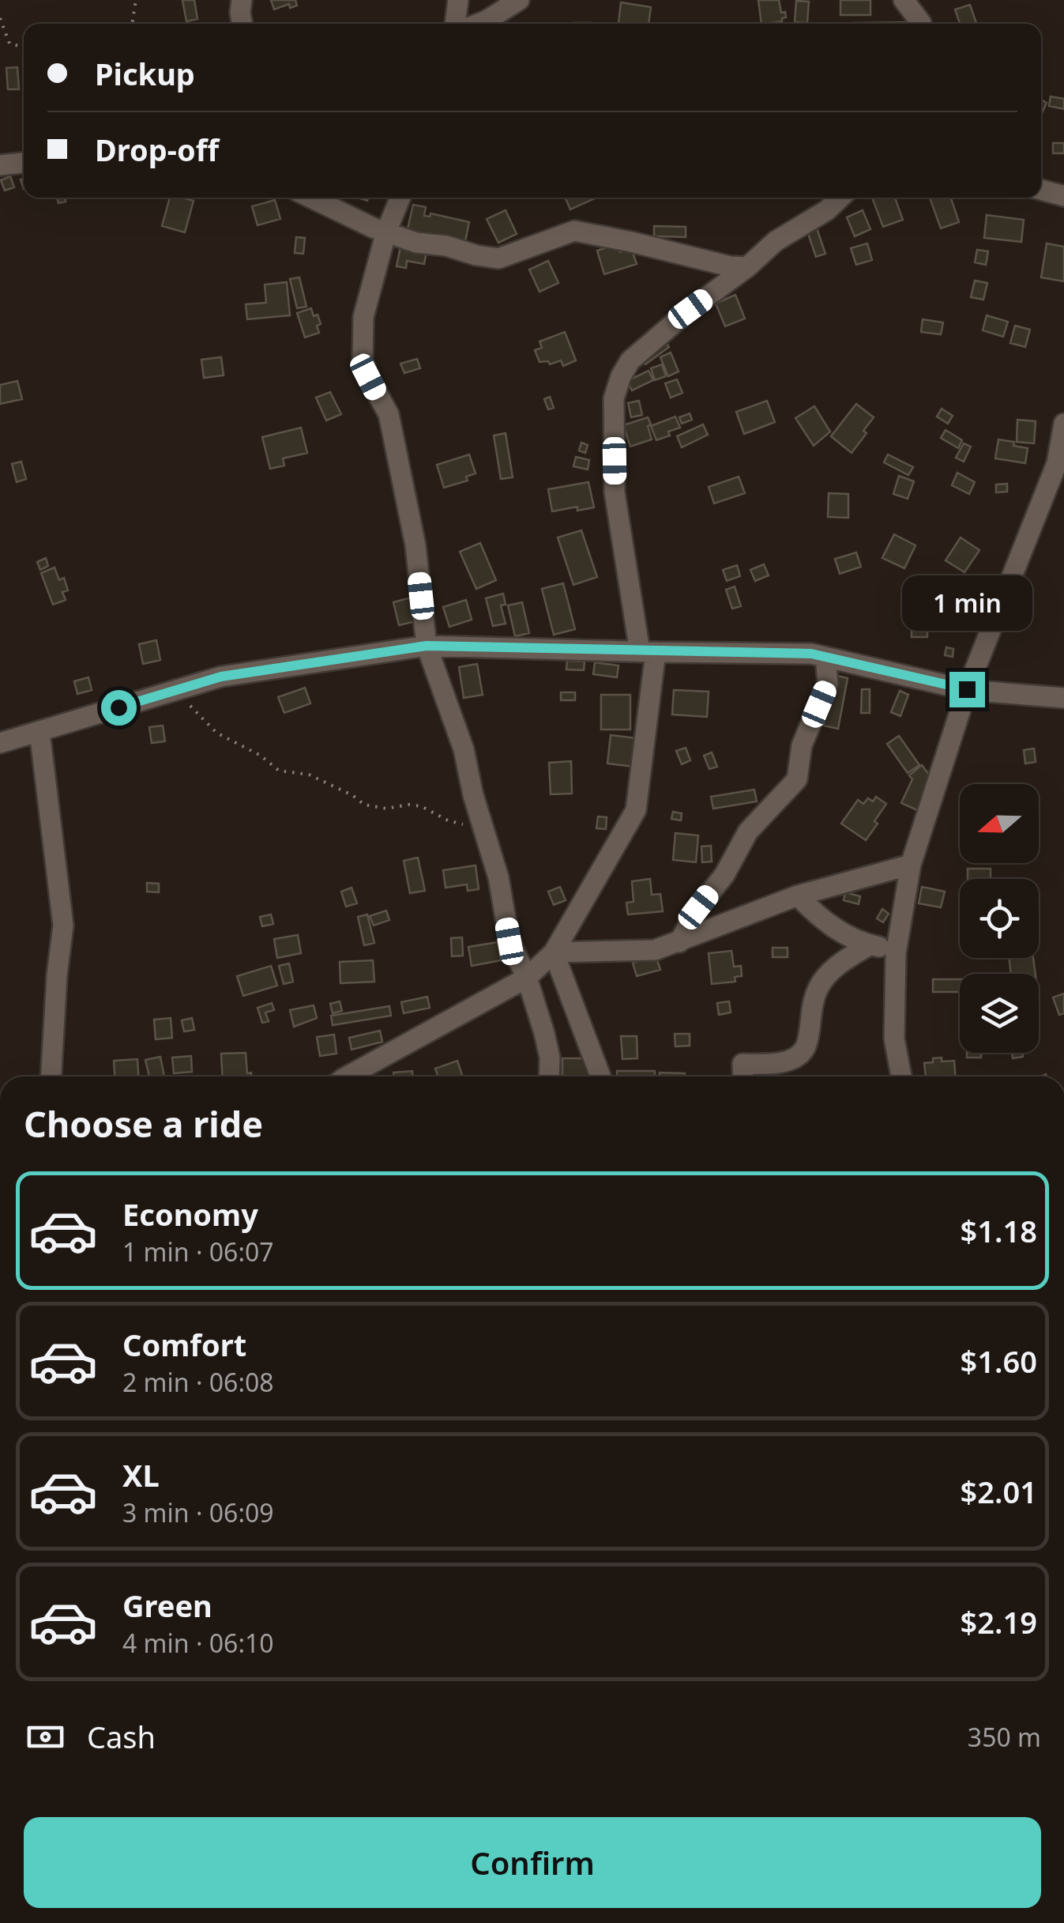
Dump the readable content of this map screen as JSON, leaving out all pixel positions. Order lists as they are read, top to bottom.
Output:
{
  "north": "left",
  "page": {
    "banner": ["Pickup", "Drop-off"],
    "bubble": "1 min",
    "heading": "Choose a ride",
    "list": [
      {
        "name": "Economy",
        "note": "1 min · 06:07",
        "value": "$1.18"
      },
      {
        "name": "Comfort",
        "note": "2 min · 06:08",
        "value": "$1.60"
      },
      {
        "name": "XL",
        "note": "3 min · 06:09",
        "value": "$2.01"
      },
      {
        "name": "Green",
        "note": "4 min · 06:10",
        "value": "$2.19"
      }
    ],
    "pay": ["Cash", "350 m"],
    "buttons": "Confirm"
  }
}
